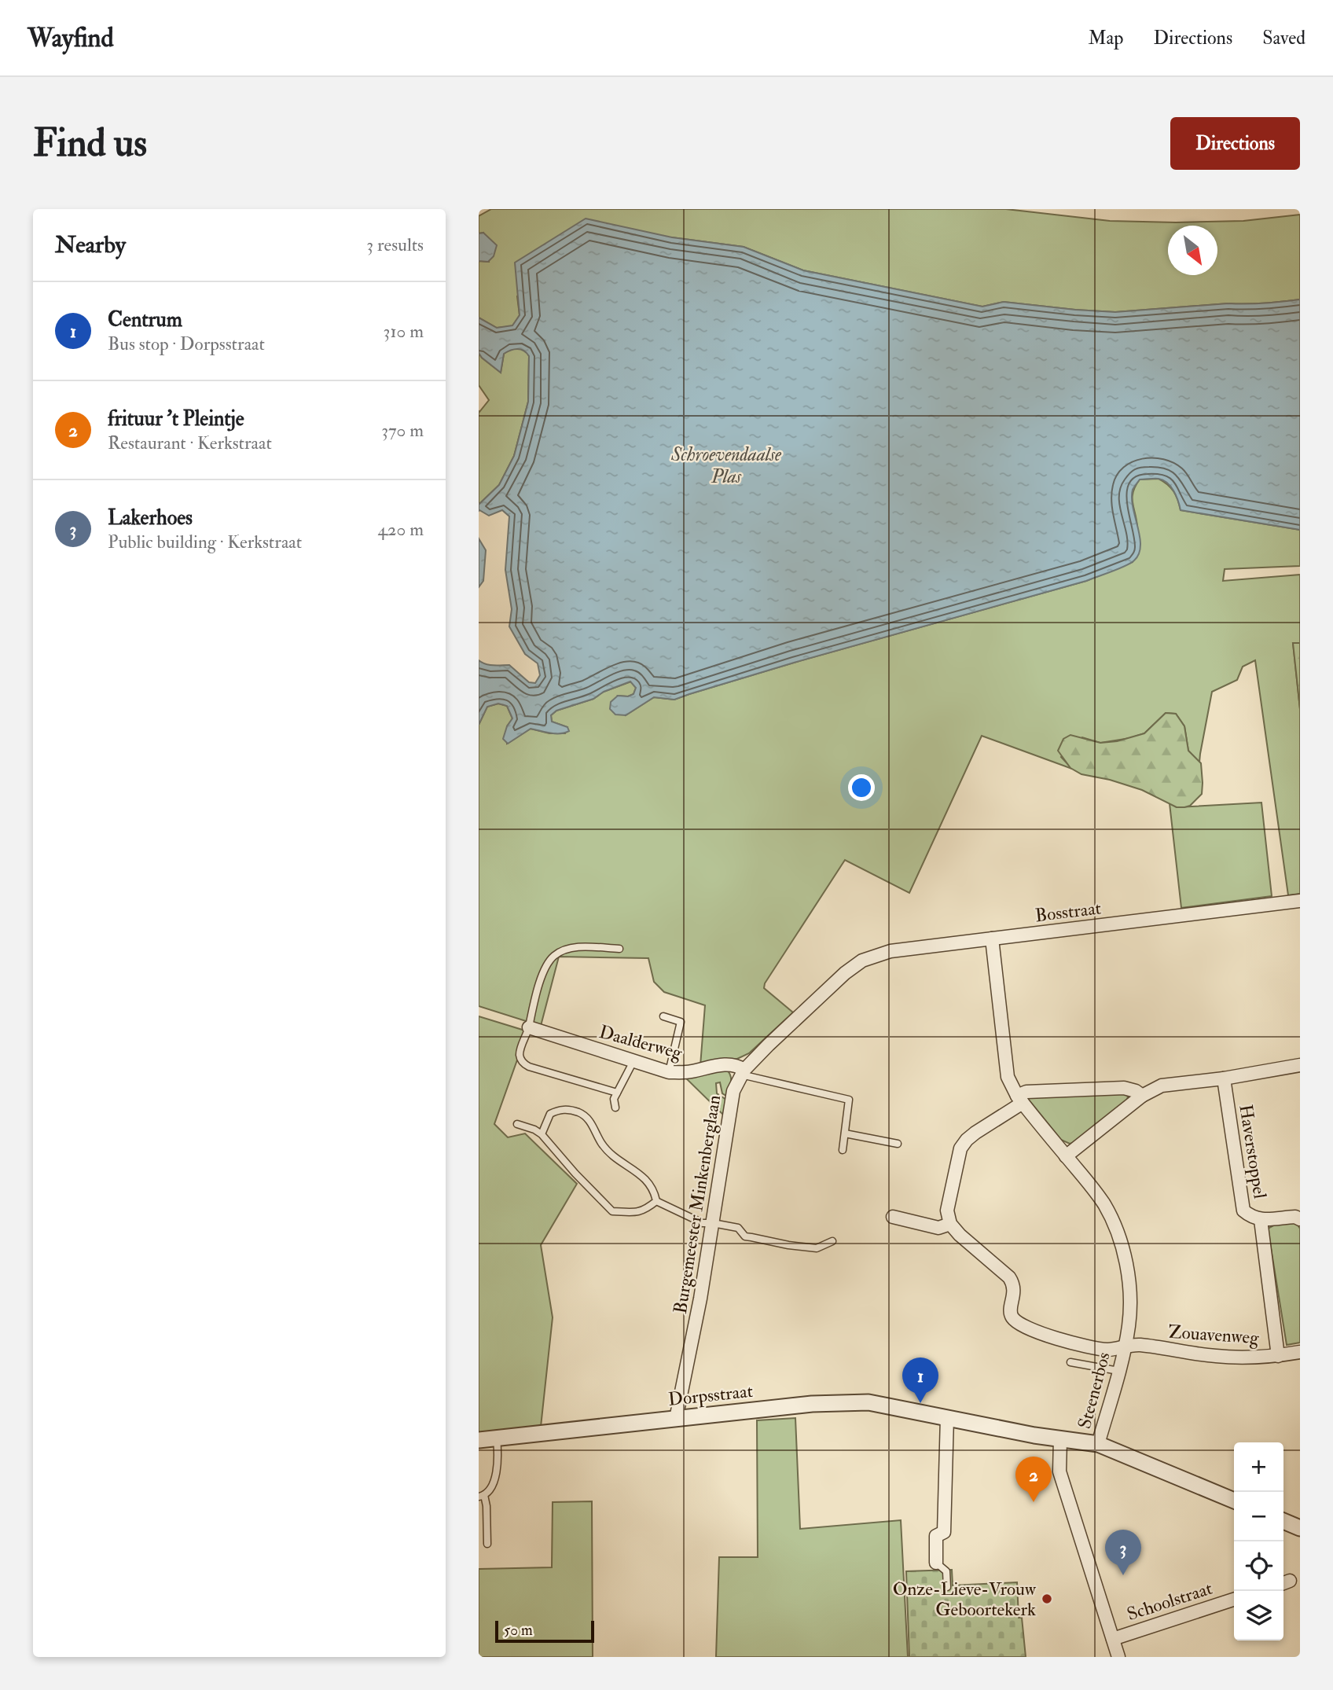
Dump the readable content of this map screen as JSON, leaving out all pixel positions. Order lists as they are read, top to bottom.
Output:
{
  "streets": {
    "street": [
      "Bosstraat",
      "Daalderweg",
      "Haverstoppel",
      "Burgemeester Minkenberglaan",
      "Zouavenweg",
      "Steenerbos",
      "Dorpsstraat",
      "Schoolstraat"
    ]
  },
  "crossings": [
    ["Bosstraat", "Burgemeester Minkenberglaan"],
    ["Bosstraat", "Steenerbos"],
    ["Daalderweg", "Burgemeester Minkenberglaan"],
    ["Haverstoppel", "Zouavenweg"],
    ["Burgemeester Minkenberglaan", "Dorpsstraat"],
    ["Zouavenweg", "Steenerbos"],
    ["Steenerbos", "Dorpsstraat"]
  ],
  "water": ["Schroevendaalse Plas"],
  "places": ["Onze-Lieve-Vrouw Geboortekerk"],
  "scale_bar": "50 m",
  "north": "bottom right",
  "page": {
    "header": "Wayfind",
    "nav": ["Map", "Directions", "Saved"],
    "buttons": "Directions",
    "title": "Find us",
    "heading": ["Nearby", "3 results"],
    "list": [
      {
        "mark": "1",
        "name": "Centrum",
        "note": "Bus stop · Dorpsstraat",
        "value": "310 m"
      },
      {
        "mark": "2",
        "name": "frituur 't Pleintje",
        "note": "Restaurant · Kerkstraat",
        "value": "370 m"
      },
      {
        "mark": "3",
        "name": "Lakerhoes",
        "note": "Public building · Kerkstraat",
        "value": "420 m"
      }
    ],
    "pins": ["1", "2", "3"],
    "map_buttons": ["+", "−"],
    "scale": "50 m"
  }
}
